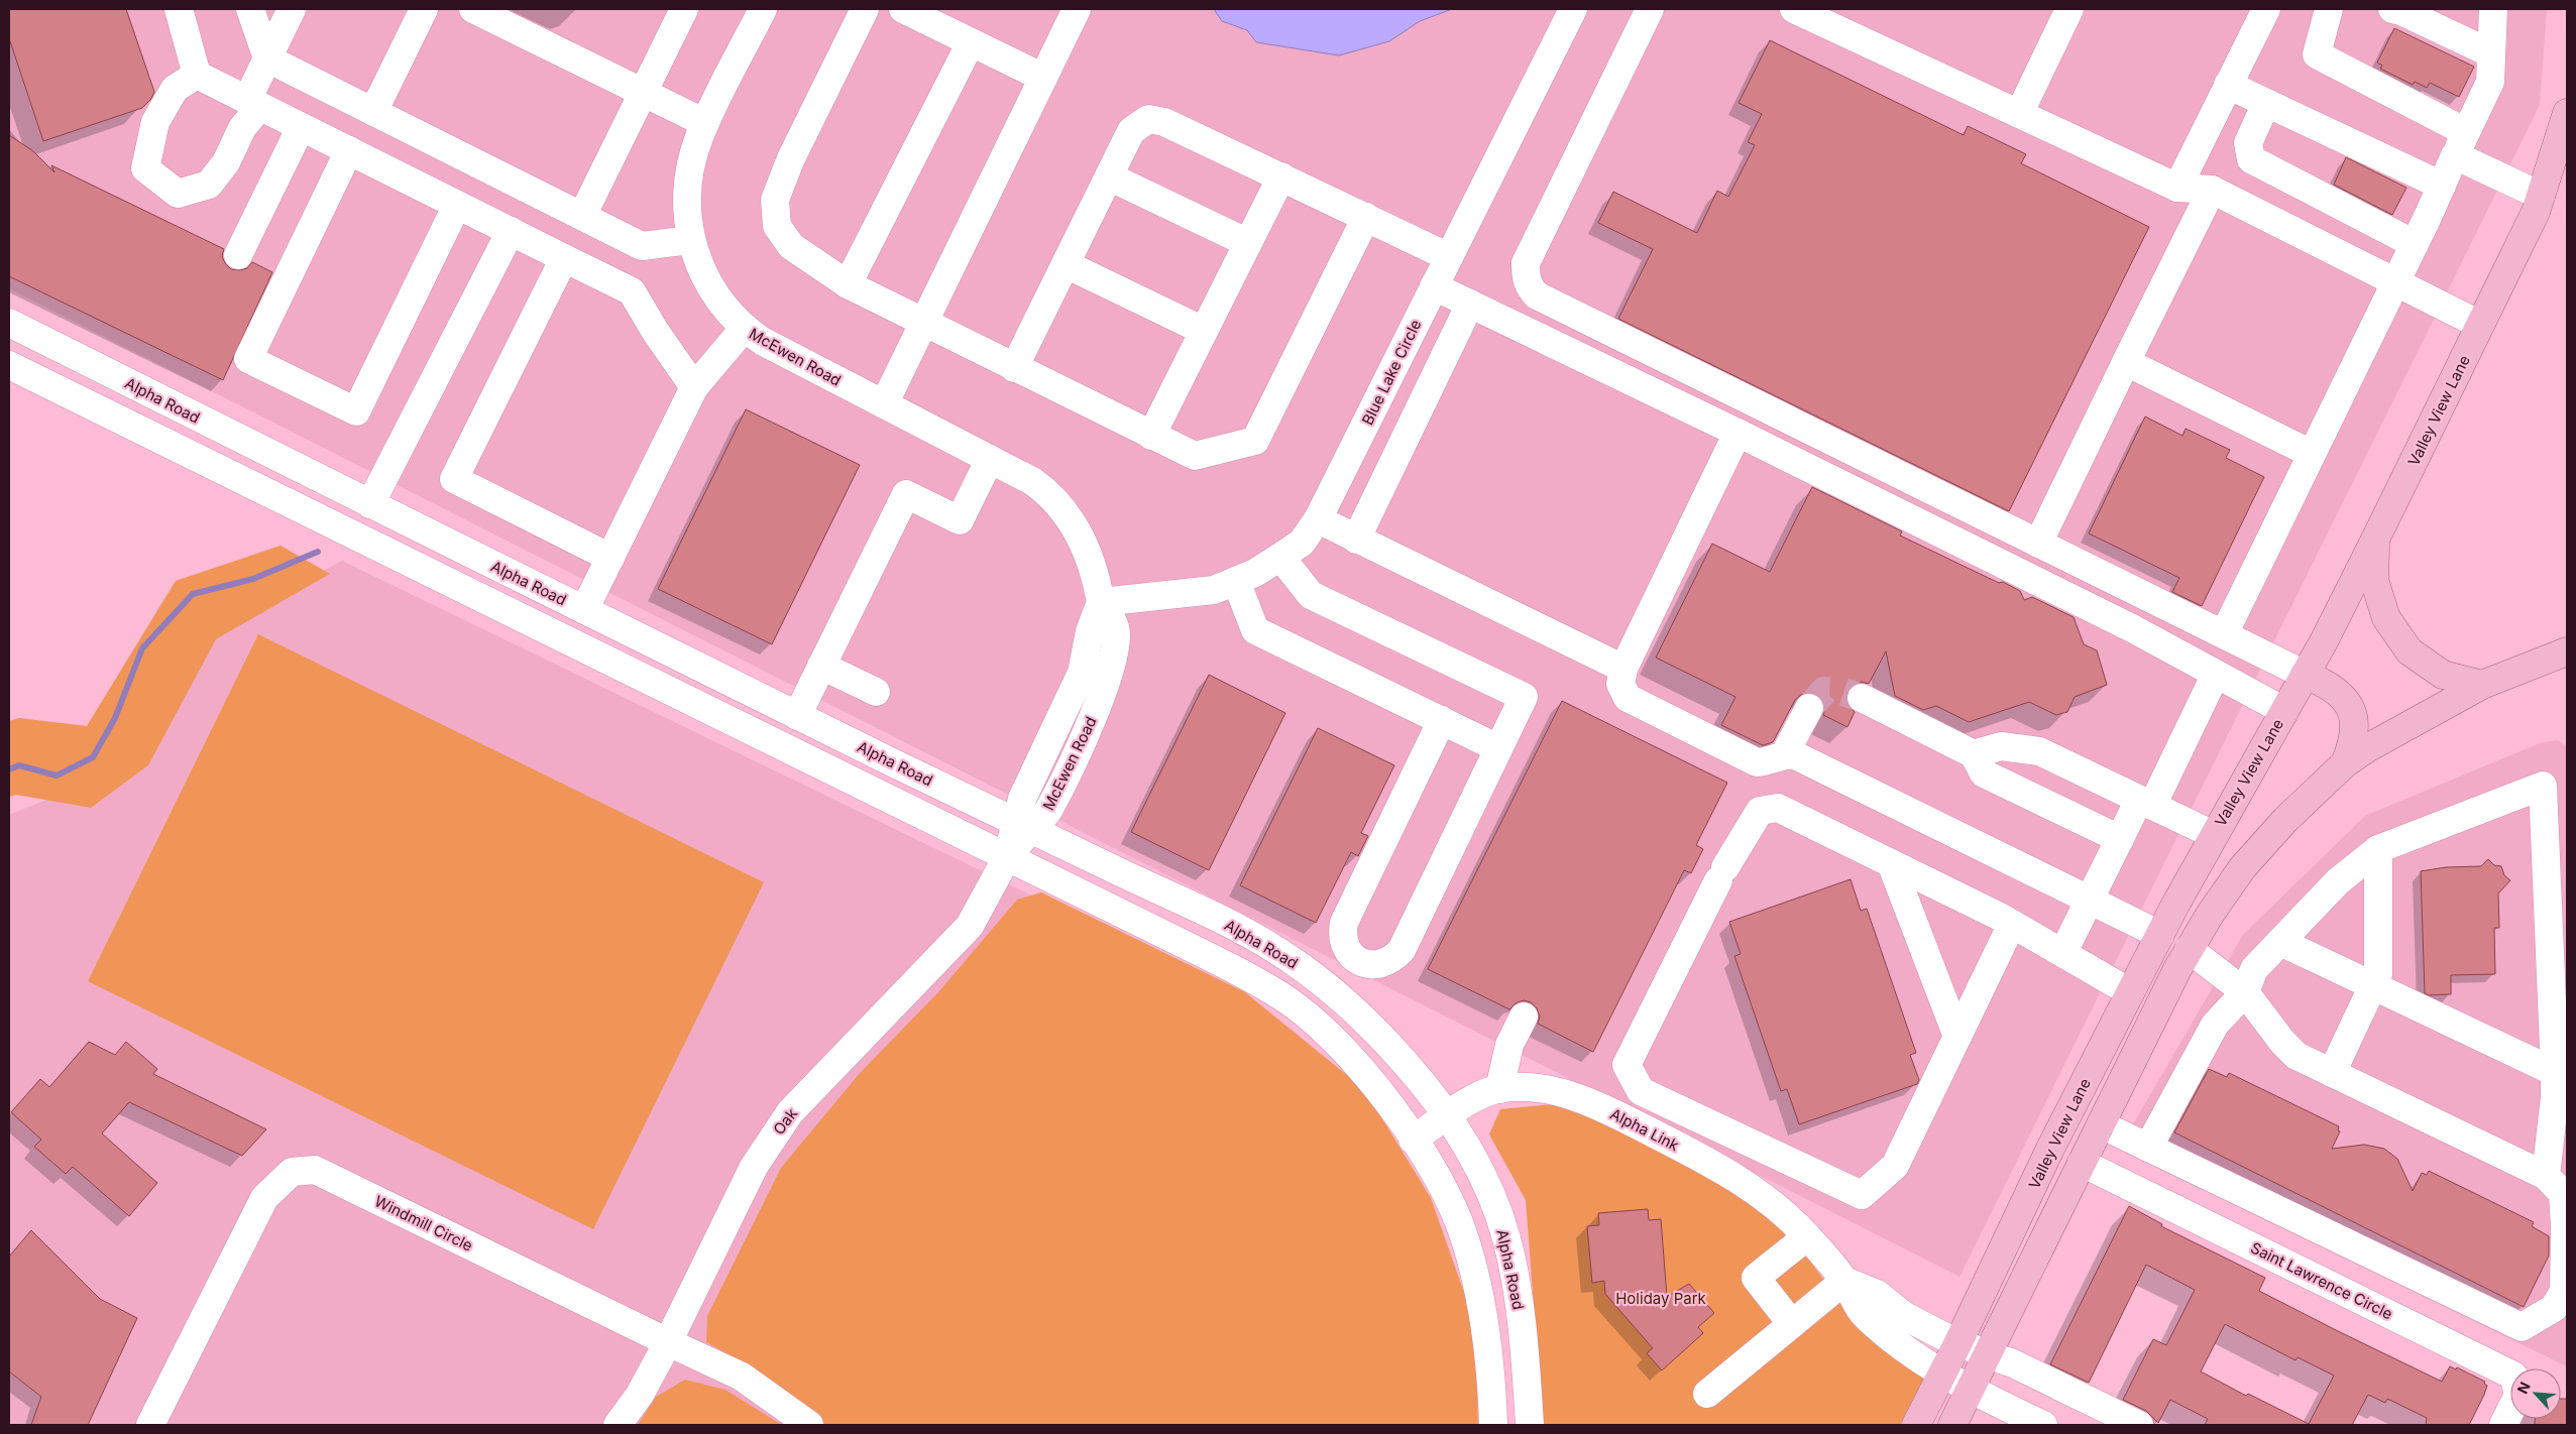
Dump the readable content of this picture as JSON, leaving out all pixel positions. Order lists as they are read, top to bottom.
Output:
{
  "streets": {
    "main road": ["Valley View Lane"],
    "street": [
      "McEwen Road",
      "Blue Lake Circle",
      "Alpha Road",
      "Oak",
      "Alpha Link",
      "Windmill Circle",
      "Saint Lawrence Circle"
    ]
  },
  "crossings": [
    ["McEwen Road", "Blue Lake Circle"],
    ["McEwen Road", "Alpha Road"],
    ["McEwen Road", "Oak"],
    ["Alpha Road", "Alpha Link"],
    ["Valley View Lane", "Alpha Link"],
    ["Oak", "Windmill Circle"]
  ],
  "parks": ["Holiday Park"],
  "north": "top left"
}
